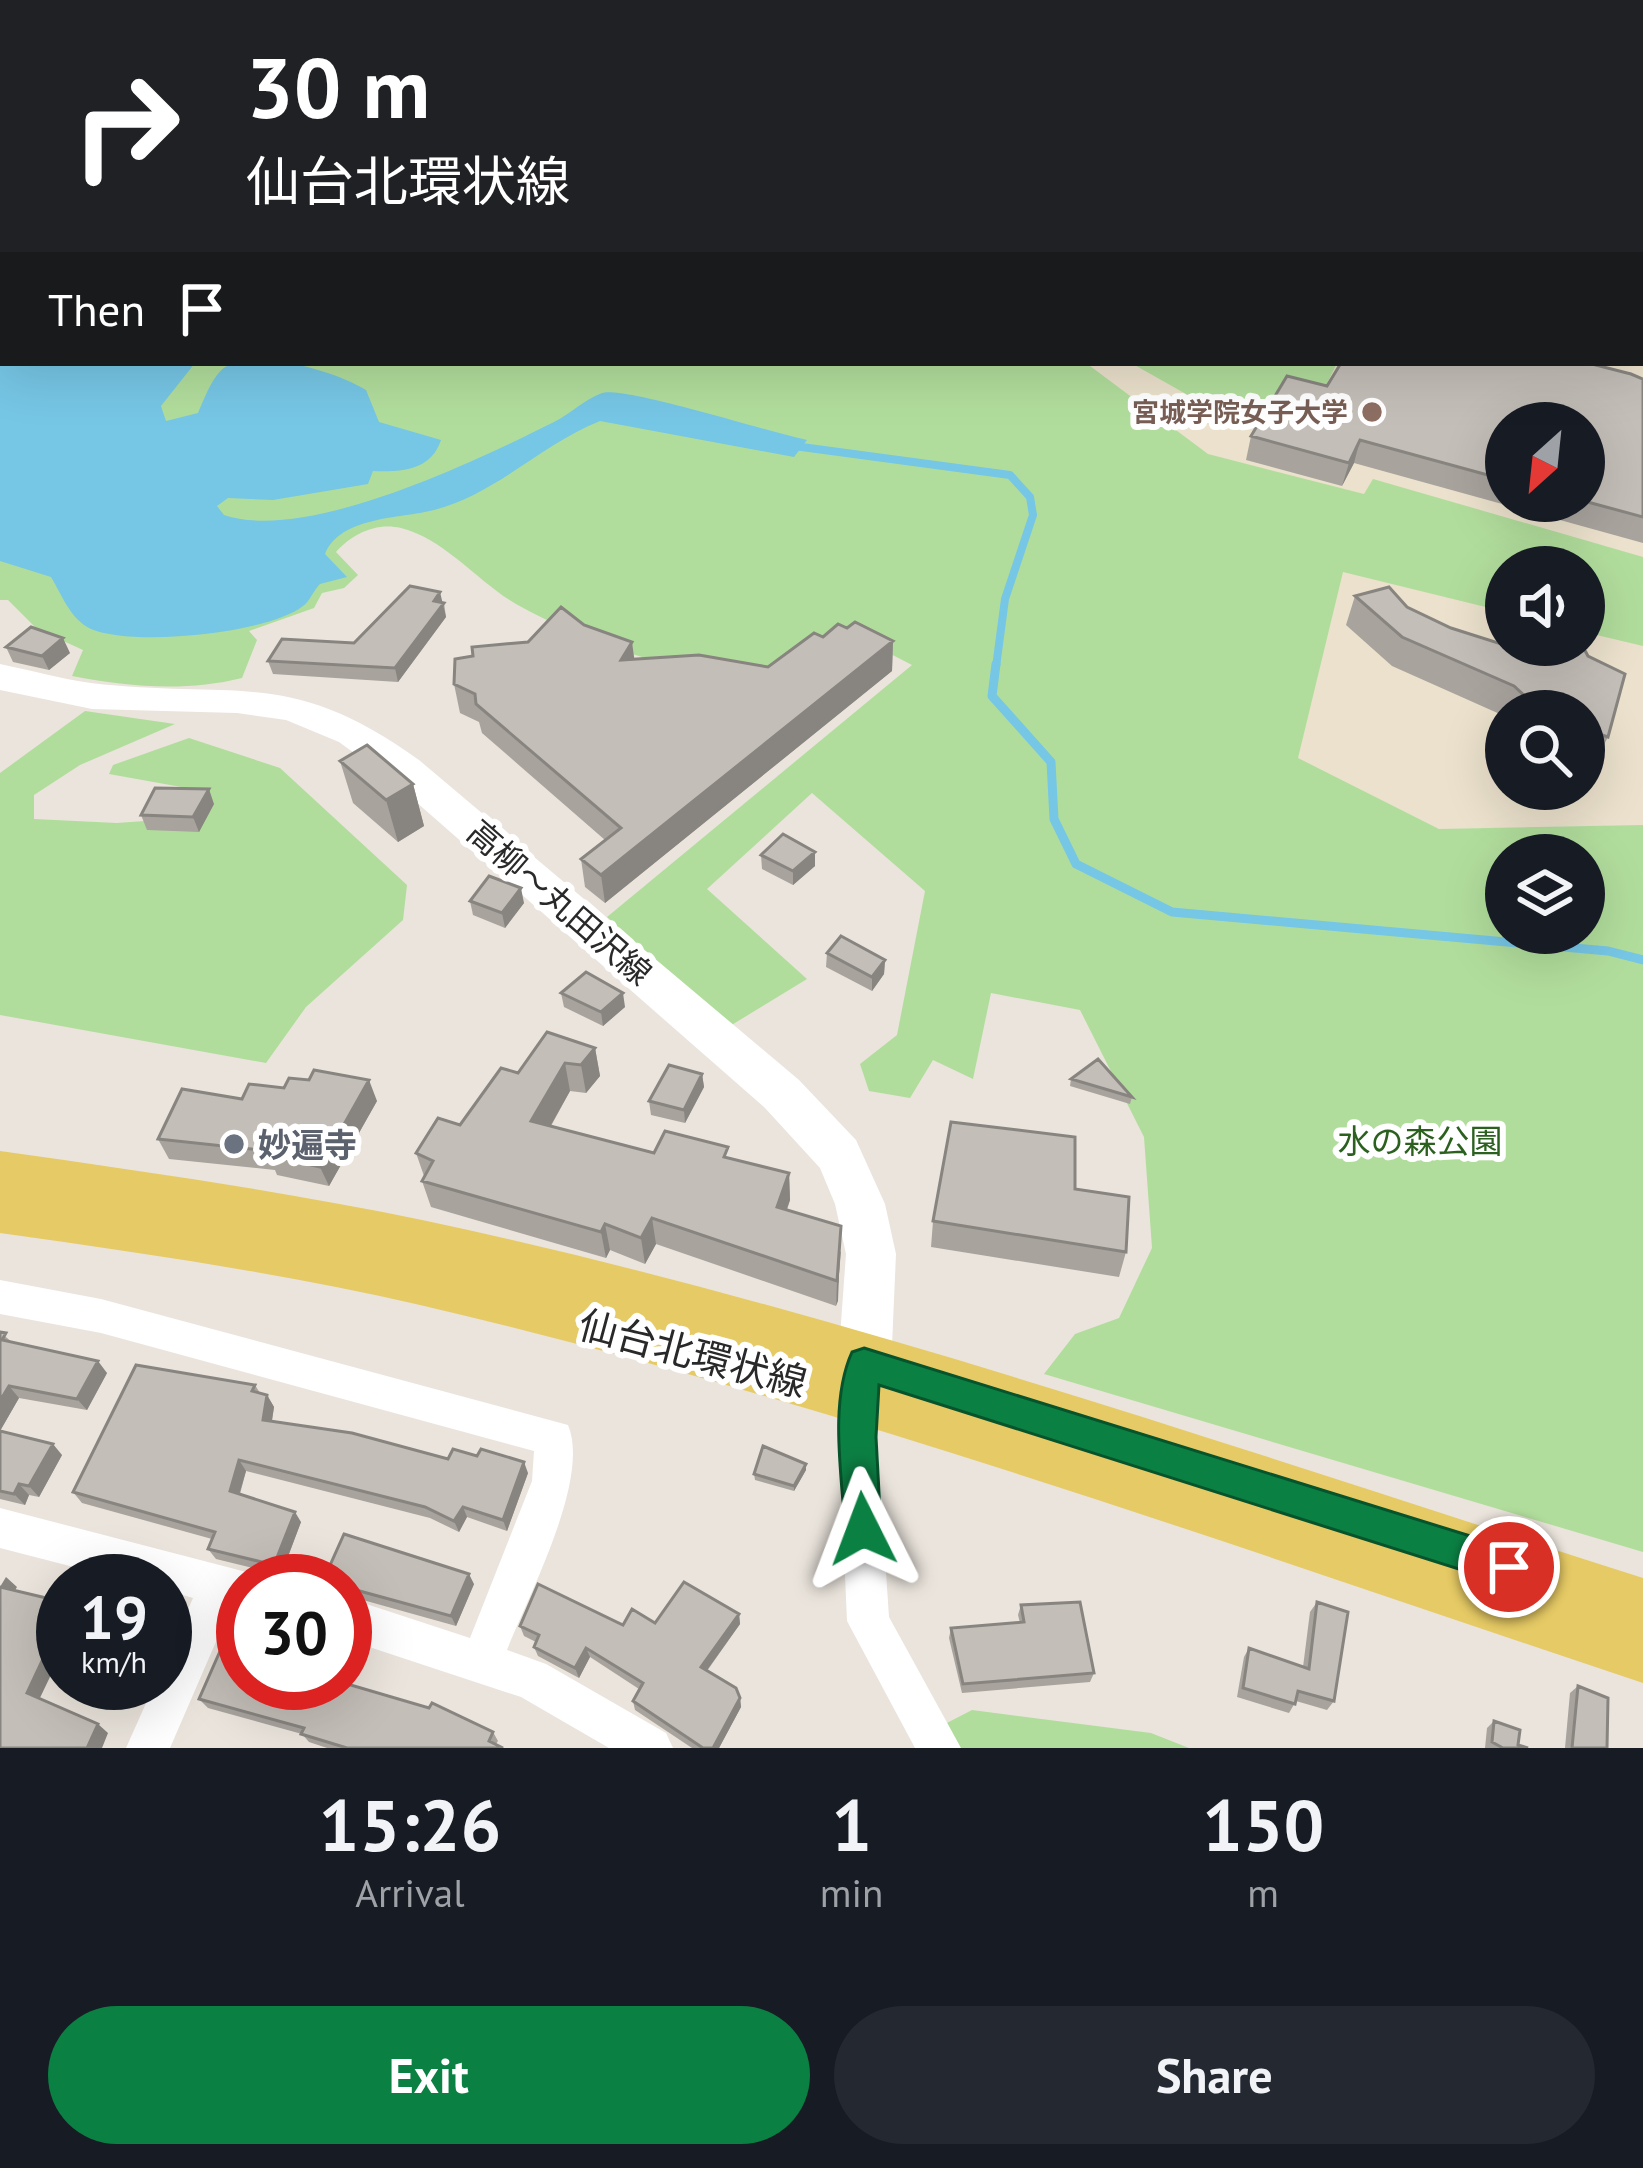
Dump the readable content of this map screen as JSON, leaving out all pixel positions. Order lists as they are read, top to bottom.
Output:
{
  "streets": {
    "main road": ["仙台北環状線"],
    "street": ["高柳～丸田沢線"]
  },
  "crossings": [
    ["高柳～丸田沢線", "仙台北環状線"]
  ],
  "parks": ["水の森公園"],
  "places": ["宮城学院女子大学", "妙遍寺"],
  "north": "bottom left",
  "page": {
    "turn": ["30 m", "仙台北環状線"],
    "then": "Then",
    "speed": "19 km/h",
    "limit": "30",
    "eta": [
      "15:26",
      "Arrival",
      "1",
      "min",
      "150",
      "m"
    ],
    "buttons": ["Exit", "Share"]
  }
}
